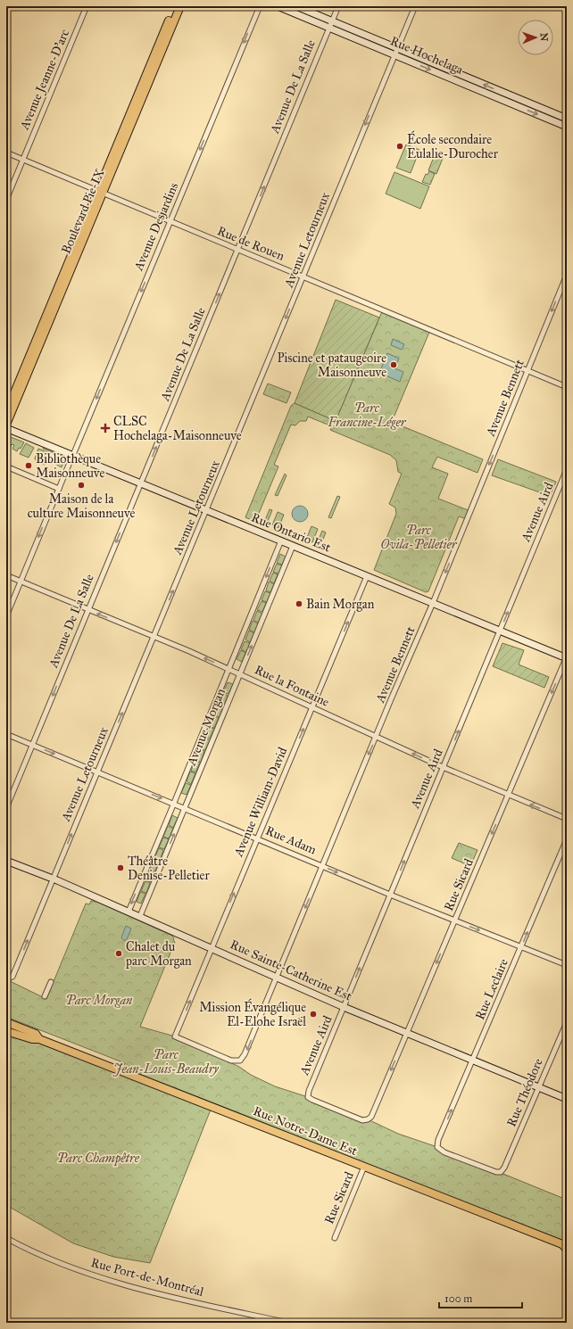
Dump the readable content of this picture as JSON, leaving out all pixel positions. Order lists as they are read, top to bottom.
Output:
{
  "streets": {
    "main road": [
      "Rue Hochelaga",
      "Boulevard Pie-IX",
      "Rue Ontario Est",
      "Rue Sainte-Catherine Est",
      "Rue Notre-Dame Est"
    ],
    "street": [
      "Avenue Jeanne-D'arc",
      "Avenue De La Salle",
      "Avenue Desjardins",
      "Avenue Letourneux",
      "Rue de Rouen",
      "Avenue Bennett",
      "Avenue Aird",
      "Rue la Fontaine",
      "Avenue Morgan",
      "Avenue William-David",
      "Rue Adam",
      "Rue Sicard",
      "Rue Leclaire",
      "Rue Théodore",
      "Rue Port-de-Montréal"
    ]
  },
  "crossings": [
    ["Rue Hochelaga", "Avenue De La Salle"],
    ["Rue Hochelaga", "Avenue Letourneux"],
    ["Avenue Jeanne-D'arc", "Rue de Rouen"],
    ["Avenue De La Salle", "Rue de Rouen"],
    ["Avenue De La Salle", "Rue Ontario Est"],
    ["Avenue De La Salle", "Rue la Fontaine"],
    ["Avenue De La Salle", "Rue Adam"],
    ["Boulevard Pie-IX", "Rue de Rouen"],
    ["Avenue Desjardins", "Rue de Rouen"],
    ["Avenue Desjardins", "Rue Ontario Est"],
    ["Avenue Letourneux", "Rue de Rouen"],
    ["Avenue Letourneux", "Rue Ontario Est"],
    ["Avenue Letourneux", "Rue la Fontaine"],
    ["Avenue Letourneux", "Rue Adam"],
    ["Avenue Letourneux", "Rue Sainte-Catherine Est"],
    ["Rue de Rouen", "Avenue Bennett"],
    ["Avenue Bennett", "Rue Ontario Est"],
    ["Avenue Bennett", "Rue la Fontaine"],
    ["Avenue Bennett", "Avenue William-David"],
    ["Avenue Bennett", "Rue Adam"],
    ["Avenue Bennett", "Rue Sainte-Catherine Est"],
    ["Avenue Aird", "Rue Ontario Est"],
    ["Avenue Aird", "Rue la Fontaine"],
    ["Avenue Aird", "Rue Adam"],
    ["Avenue Aird", "Rue Sicard"],
    ["Avenue Aird", "Rue Sainte-Catherine Est"],
    ["Rue Ontario Est", "Avenue Morgan"],
    ["Rue Ontario Est", "Avenue William-David"],
    ["Rue Ontario Est", "Rue Sicard"],
    ["Rue la Fontaine", "Avenue Morgan"],
    ["Rue la Fontaine", "Avenue William-David"],
    ["Rue la Fontaine", "Rue Sicard"],
    ["Avenue Morgan", "Rue Adam"],
    ["Avenue Morgan", "Rue Sainte-Catherine Est"],
    ["Avenue William-David", "Rue Adam"],
    ["Avenue William-David", "Rue Sainte-Catherine Est"],
    ["Rue Adam", "Rue Sicard"],
    ["Rue Adam", "Rue Leclaire"],
    ["Rue Sicard", "Rue Sainte-Catherine Est"],
    ["Rue Sicard", "Rue Notre-Dame Est"],
    ["Rue Sainte-Catherine Est", "Rue Leclaire"],
    ["Rue Sainte-Catherine Est", "Rue Théodore"],
    ["Rue Leclaire", "Rue Théodore"]
  ],
  "one_way": [
    "Avenue Desjardins",
    "Avenue Bennett",
    "Avenue Aird",
    "Rue la Fontaine",
    "Avenue William-David",
    "Rue Adam",
    "Rue Sicard"
  ],
  "parks": [
    "Parc Francine-Léger",
    "Parc Ovila-Pelletier",
    "Parc Morgan",
    "Parc Jean-Louis-Beaudry",
    "Parc Champêtre"
  ],
  "places": {
    "other": [
      "École secondaire Eulalie-Durocher",
      "Piscine et pataugeoire Maisonneuve",
      "Bibliothèque Maisonneuve",
      "Maison de la culture Maisonneuve",
      "Bain Morgan",
      "Théâtre Denise-Pelletier",
      "Chalet du parc Morgan",
      "Mission Évangélique El-Elohe Israël"
    ],
    "health": ["CLSC Hochelaga-Maisonneuve"]
  },
  "scale_bar": "100 m",
  "north": "right"
}
